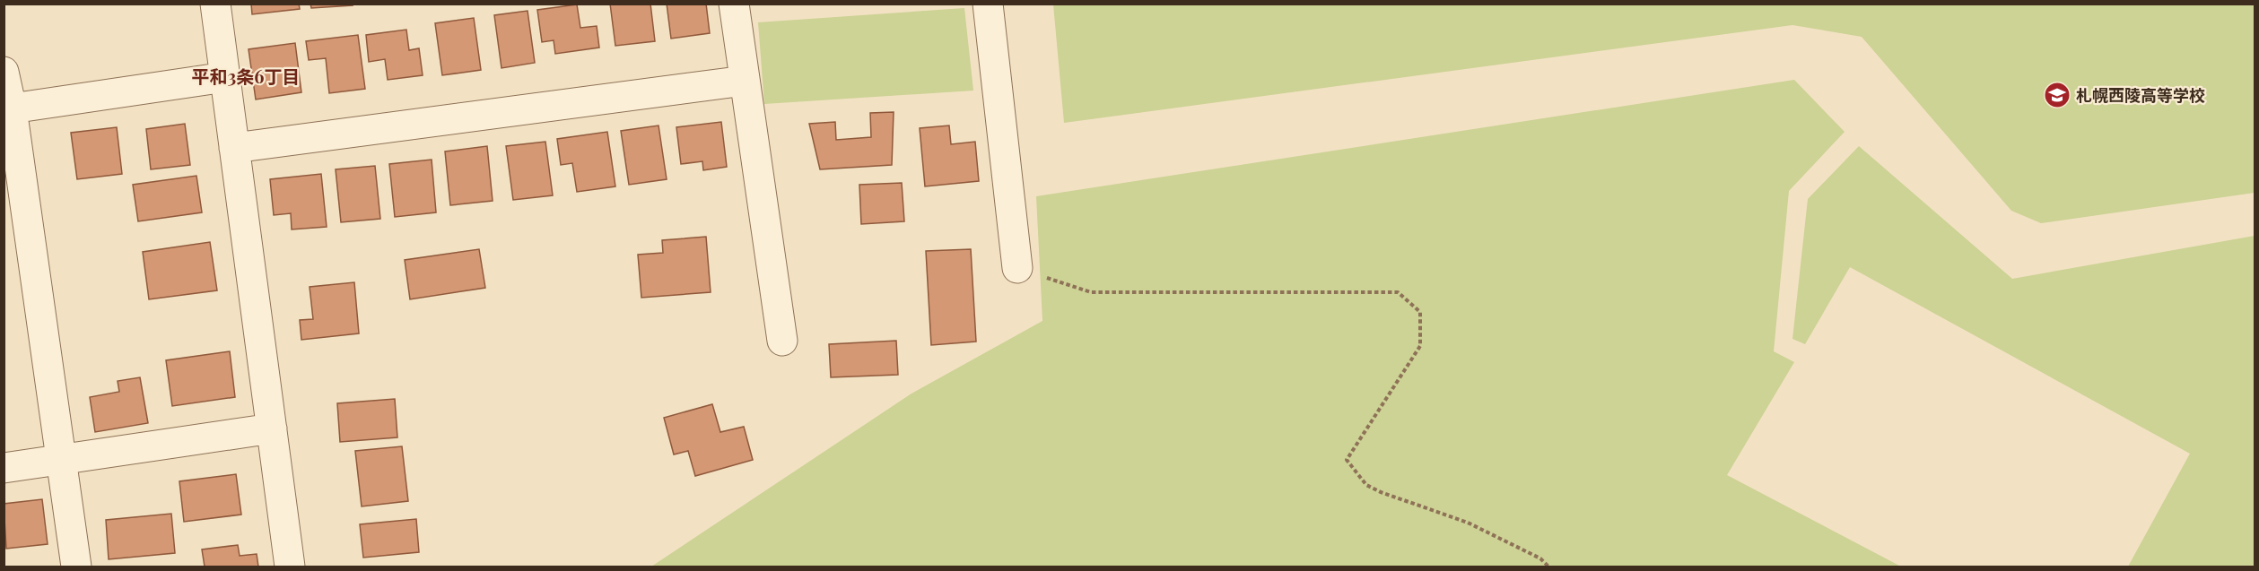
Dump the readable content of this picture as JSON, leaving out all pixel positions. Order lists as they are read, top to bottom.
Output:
{
  "districts": ["平和3条6丁目"],
  "places": {
    "school or university": ["札幌西陵高等学校"]
  }
}
